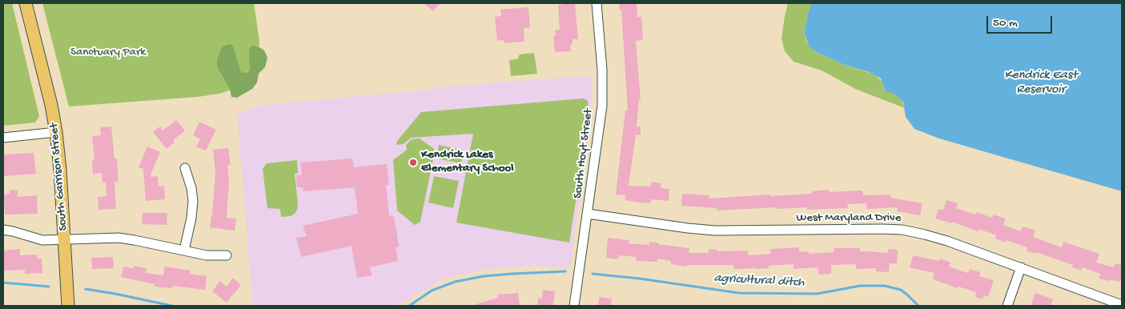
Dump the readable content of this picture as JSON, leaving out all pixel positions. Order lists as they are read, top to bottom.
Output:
{
  "streets": {
    "main road": ["South Garrison Street"],
    "street": ["South Hoyt Street", "West Maryland Drive"]
  },
  "crossings": [
    ["South Hoyt Street", "West Maryland Drive"]
  ],
  "water": ["Kendrick East Reservoir", "agricultural ditch"],
  "parks": ["Sanctuary Park"],
  "places": ["Kendrick Lakes Elementary School"],
  "scale_bar": "50 m"
}
